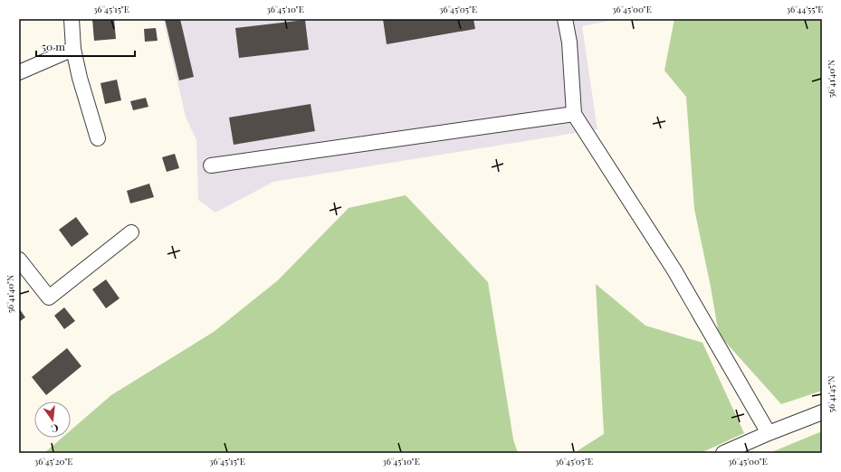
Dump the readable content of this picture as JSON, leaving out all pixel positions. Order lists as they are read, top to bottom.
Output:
{
  "scale_bar": "50 m",
  "north": "bottom",
  "coordinates": [
    "36°45'15\"E",
    "36°45'10\"E",
    "36°45'05\"E",
    "36°45'00\"E",
    "36°44'55\"E",
    "56°41'40\"N",
    "56°41'45\"N",
    "36°45'20\"E"
  ]
}
